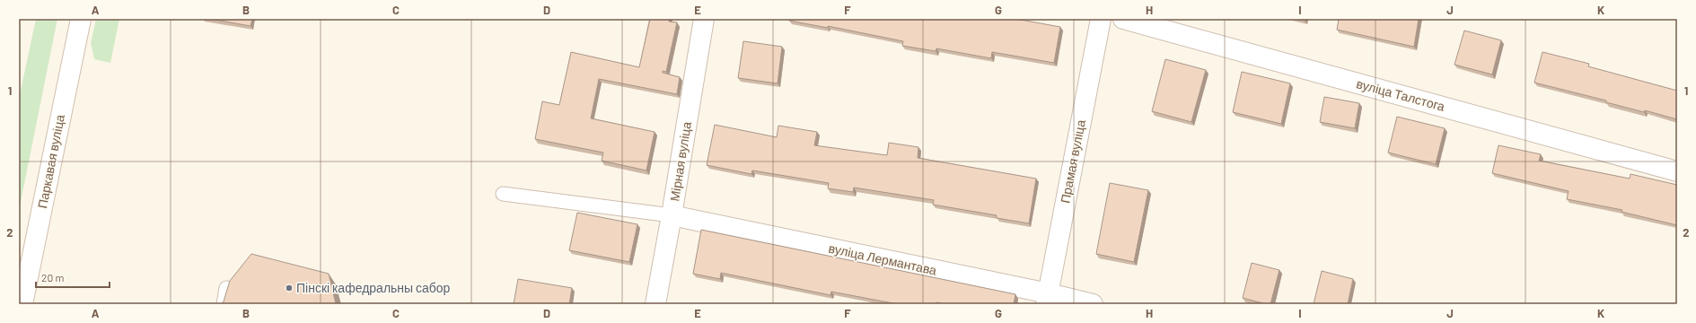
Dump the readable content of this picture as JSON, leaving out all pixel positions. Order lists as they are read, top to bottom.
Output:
{
  "streets": {
    "street": [
      "вуліца Талстога",
      "Паркавая вуліца",
      "Мірная вуліца",
      "Прамая вуліца",
      "вуліца Лермантава"
    ]
  },
  "crossings": [
    ["Мірная вуліца", "вуліца Лермантава"],
    ["Прамая вуліца", "вуліца Лермантава"]
  ],
  "places": ["Пінскі кафедральны сабор"],
  "scale_bar": "20 m",
  "grid": {
    "columns": [
      "A",
      "B",
      "C",
      "D",
      "E",
      "F",
      "G",
      "H",
      "I",
      "J",
      "K"
    ],
    "rows": ["1", "2"]
  }
}
